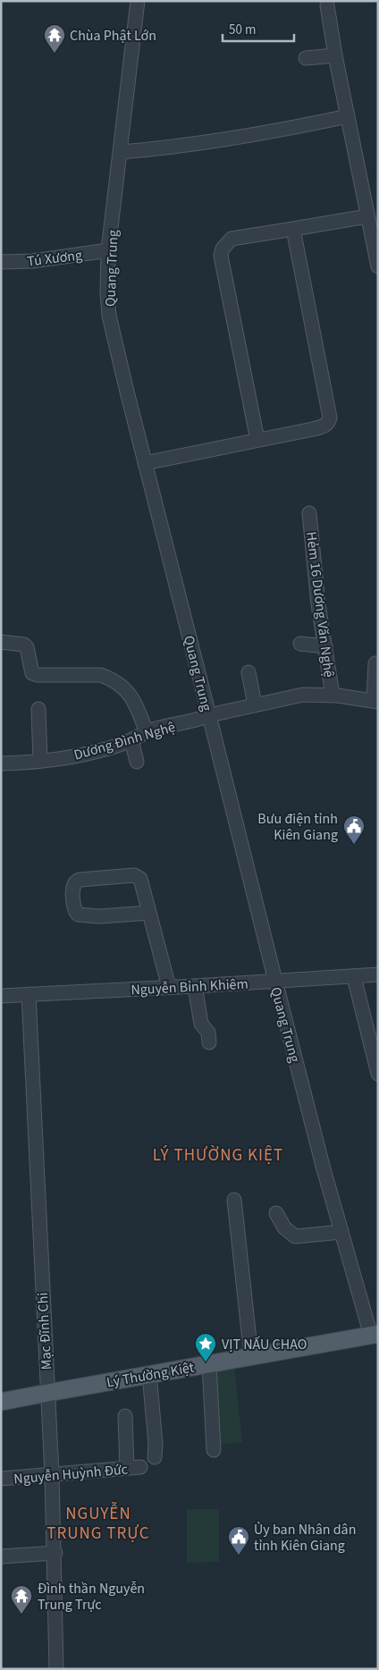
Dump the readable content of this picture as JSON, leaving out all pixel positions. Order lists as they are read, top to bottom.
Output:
{
  "streets": {
    "main road": ["Lý Thường Kiệt"],
    "street": [
      "Tú Xương",
      "Quang Trung",
      "Hẻm 16 Dương Văn Nghệ",
      "Dương Đình Nghệ",
      "Nguyễn Bỉnh Khiêm",
      "Mạc Đĩnh Chi",
      "Nguyễn Huỳnh Đức"
    ]
  },
  "crossings": [
    ["Tú Xương", "Quang Trung"],
    ["Quang Trung", "Dương Đình Nghệ"],
    ["Quang Trung", "Nguyễn Bỉnh Khiêm"],
    ["Quang Trung", "Lý Thường Kiệt"],
    ["Hẻm 16 Dương Văn Nghệ", "Dương Đình Nghệ"],
    ["Nguyễn Bỉnh Khiêm", "Mạc Đĩnh Chi"],
    ["Mạc Đĩnh Chi", "Lý Thường Kiệt"],
    ["Mạc Đĩnh Chi", "Nguyễn Huỳnh Đức"]
  ],
  "districts": ["LÝ THƯỜNG KIỆT", "NGUYỄN TRUNG TRỰC"],
  "places": {
    "temple": ["Chùa Phật Lớn", "Đình thần Nguyễn Trung Trực"],
    "public building": ["Bưu điện tỉnh Kiên Giang", "Ủy ban Nhân dân tỉnh Kiên Giang"],
    "place": ["VỊT NẤU CHAO"]
  },
  "scale_bar": "50 m"
}
